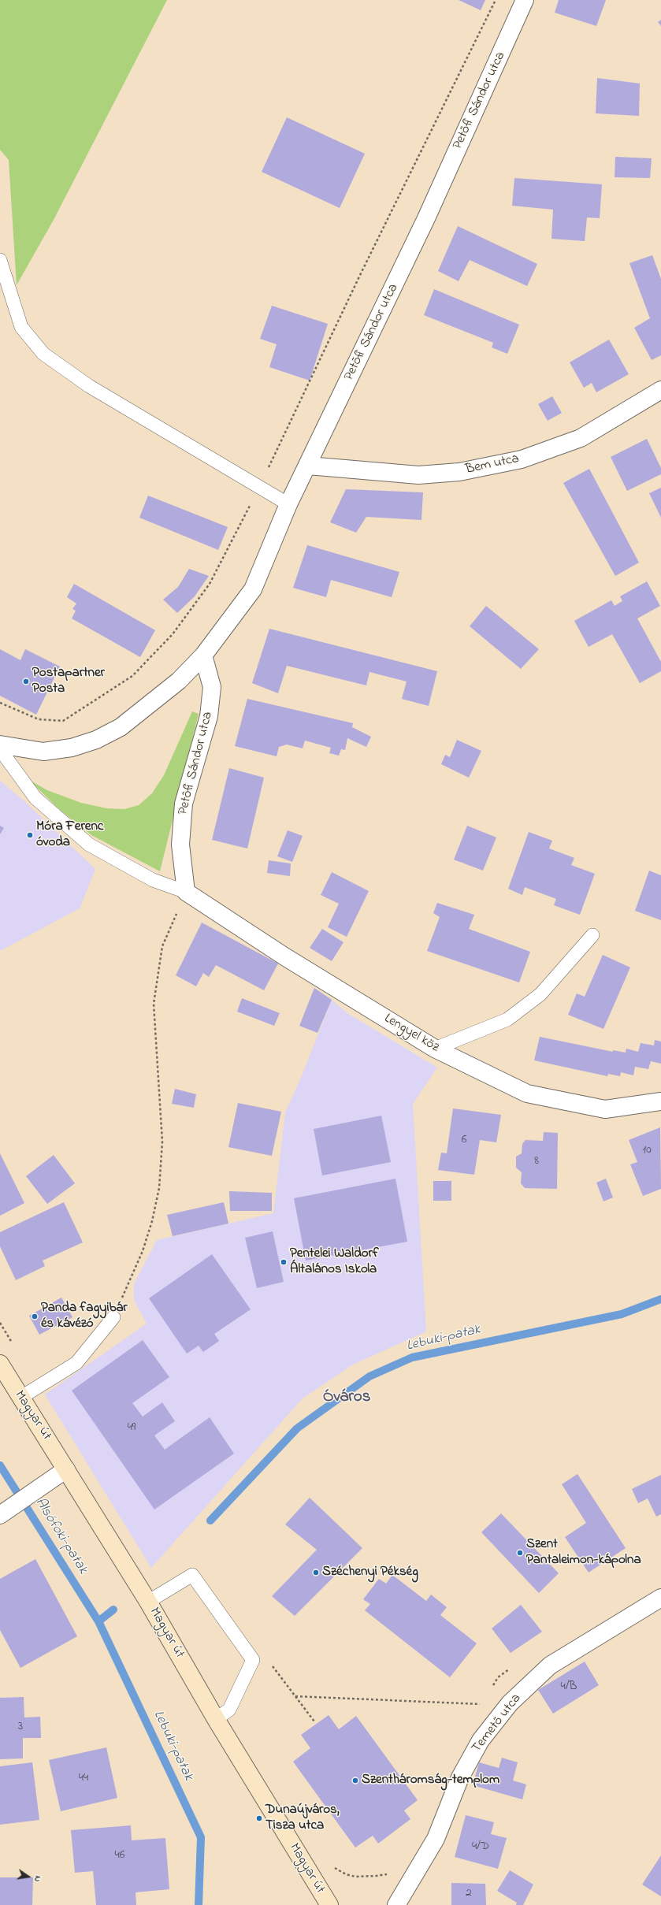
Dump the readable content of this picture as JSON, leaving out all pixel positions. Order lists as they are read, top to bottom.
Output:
{
  "streets": {
    "street": [
      "Petőfi Sándor utca",
      "Bem utca",
      "Lengyel köz",
      "Magyar út",
      "Temető utca"
    ]
  },
  "crossings": [
    ["Petőfi Sándor utca", "Bem utca"],
    ["Petőfi Sándor utca", "Lengyel köz"]
  ],
  "districts": ["Óváros"],
  "water": ["Lebuki-patak", "Alsófoki-patak"],
  "places": [
    "Postapartner Posta",
    "Móra Ferenc óvoda",
    "Pentelei Waldorf Általános Iskola",
    "Panda fagyibár és kávézó",
    "Szent Pantaleimon-kápolna",
    "Széchenyi Pékség",
    "Szentháromság-templom",
    "Dunaújváros, Tisza utca"
  ],
  "house_numbers": [
    "6",
    "10",
    "8",
    "49",
    "4/B",
    "3",
    "44",
    "4/D",
    "46",
    "2"
  ],
  "north": "right"
}
